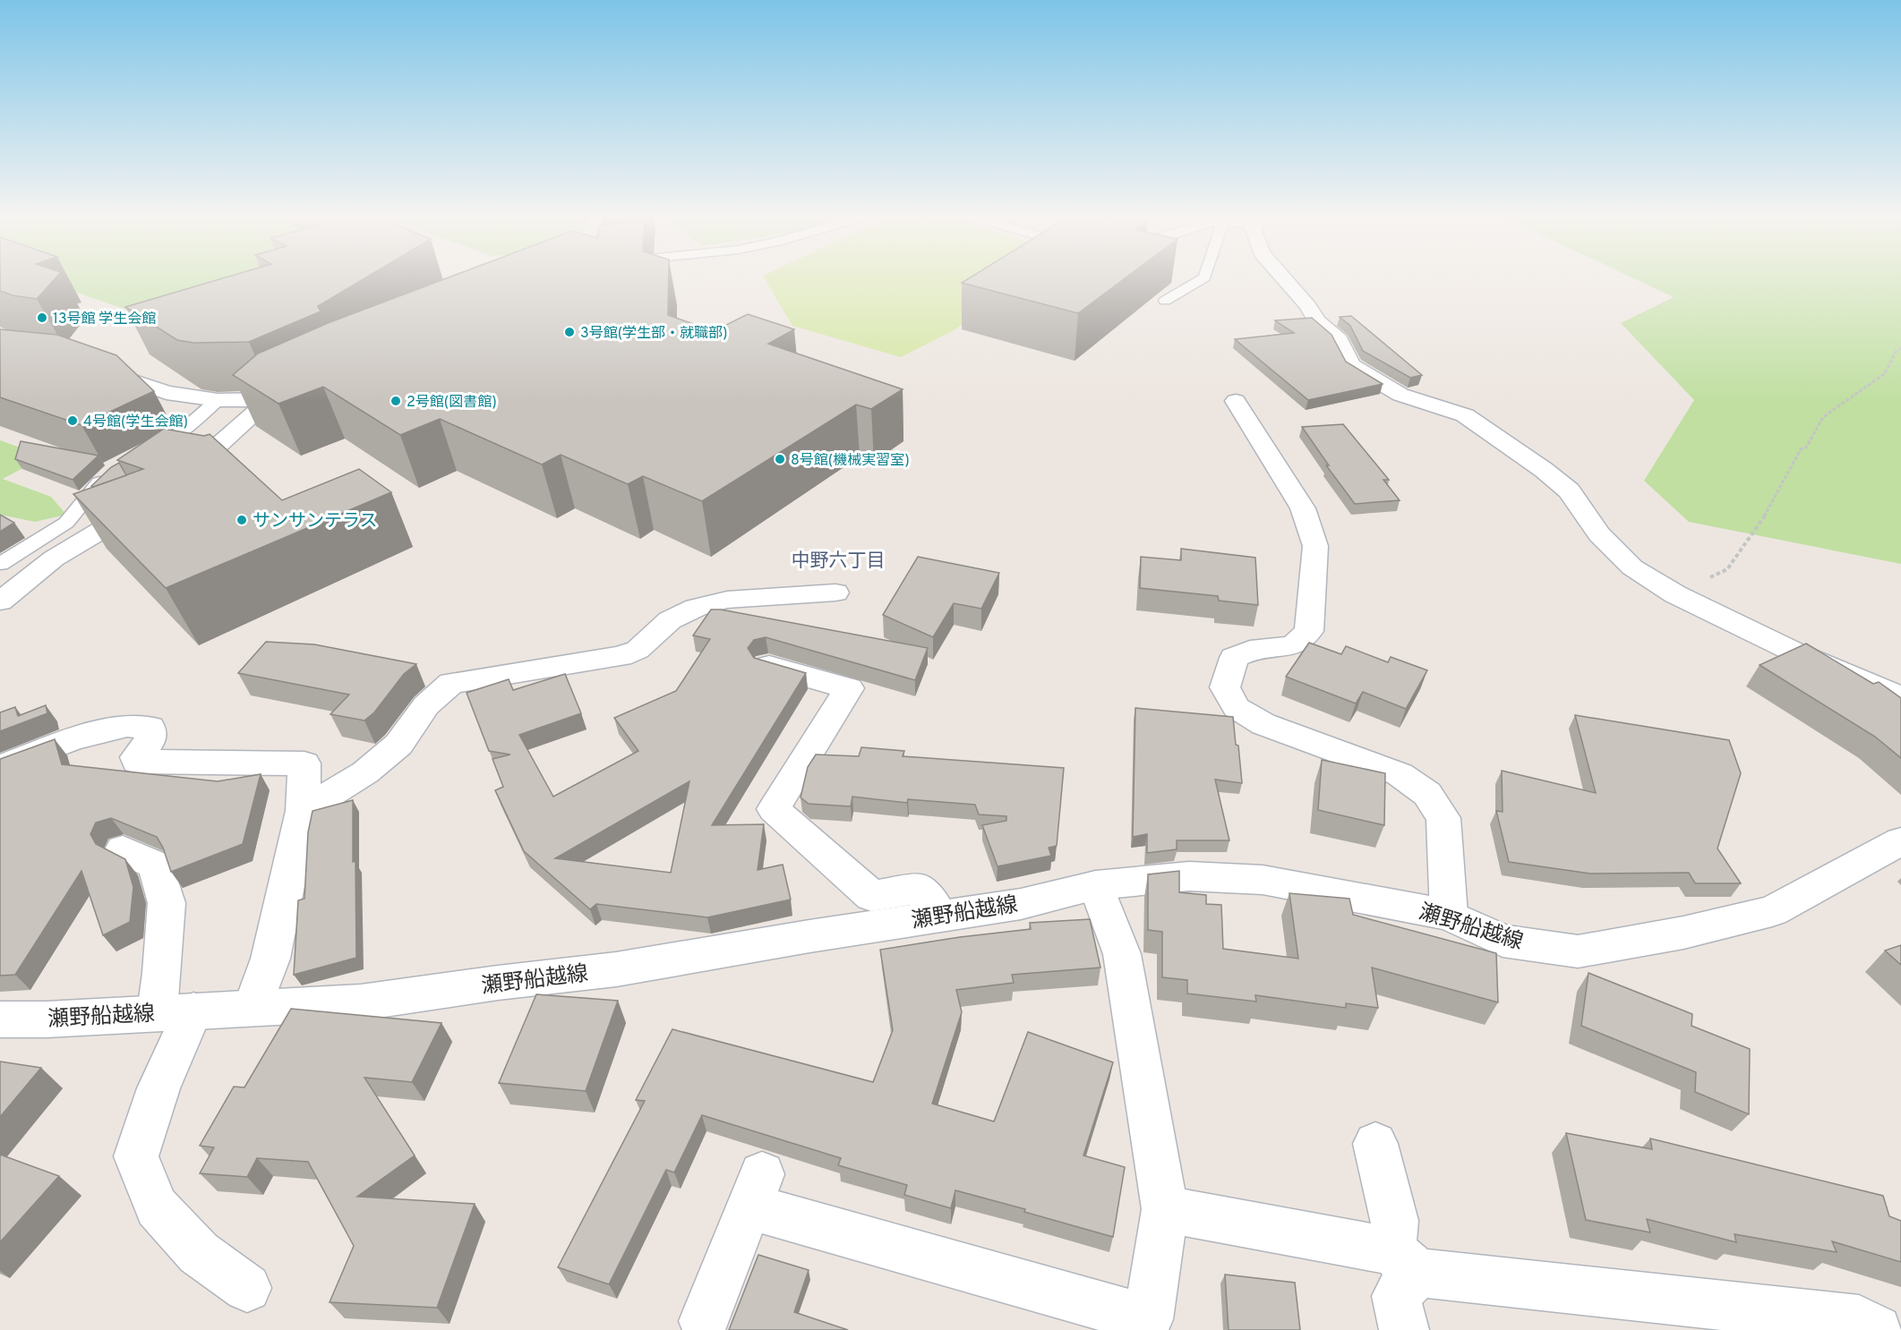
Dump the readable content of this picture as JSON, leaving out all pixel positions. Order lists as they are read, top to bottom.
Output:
{
  "streets": {
    "street": ["瀬野船越線"]
  },
  "districts": ["中野六丁目"],
  "places": [
    "13号館 学生会館",
    "3号館(学生部・就職部)",
    "2号館(図書館)",
    "4号館(学生会館)",
    "8号館(機械実習室)",
    "サンサンテラス"
  ]
}
